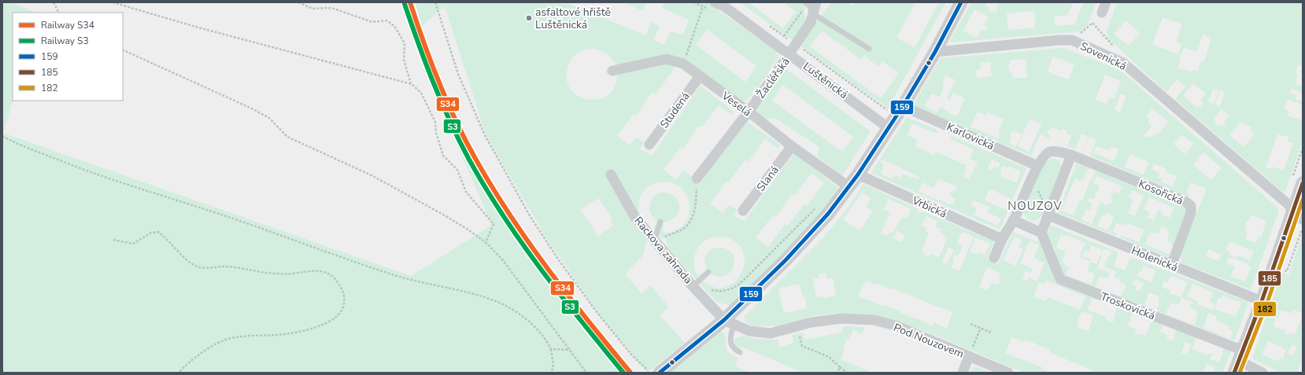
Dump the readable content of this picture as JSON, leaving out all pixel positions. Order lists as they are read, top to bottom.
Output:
{
  "streets": {
    "street": [
      "Sovenická",
      "Žacléřská",
      "Luštěnická",
      "Veselá",
      "Studená",
      "Karlovická",
      "Slaná",
      "Kosořická",
      "Vrbická",
      "Rackova zahrada",
      "Holenická",
      "Troskovická",
      "Pod Nouzovem"
    ]
  },
  "crossings": [
    ["Žacléřská", "Luštěnická"],
    ["Žacléřská", "Veselá"],
    ["Veselá", "Studená"],
    ["Veselá", "Slaná"],
    ["Kosořická", "Holenická"],
    ["Rackova zahrada", "Pod Nouzovem"]
  ],
  "districts": ["NOUZOV"],
  "places": ["asfaltové hřiště Luštěnická"],
  "lines": [
    "rail line S34",
    "transit line 159",
    "rail line S3",
    "transit line 185",
    "transit line 182"
  ],
  "legend": [
    "Railway S34",
    "Railway S3",
    "159",
    "185",
    "182"
  ]
}
